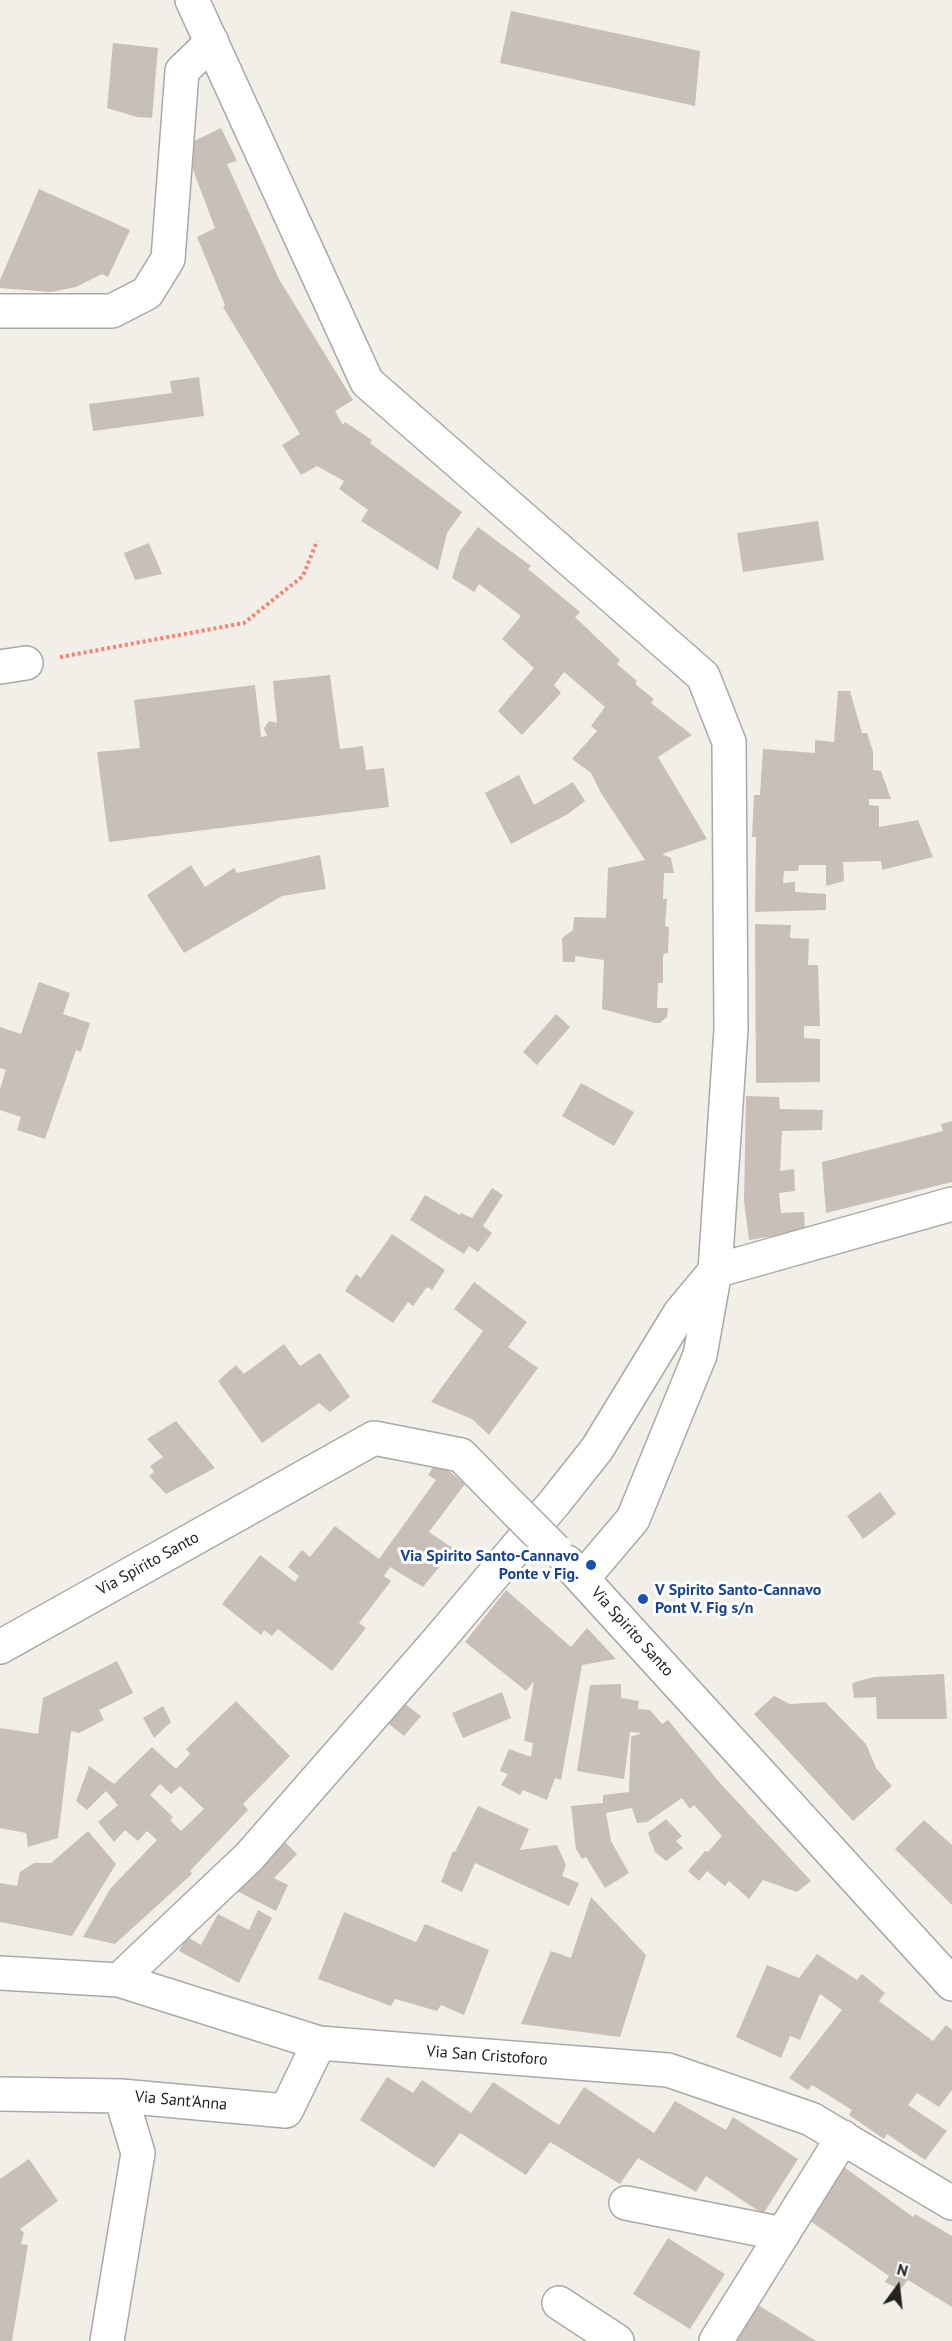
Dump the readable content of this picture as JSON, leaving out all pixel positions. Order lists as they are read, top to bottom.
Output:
{
  "streets": {
    "street": ["Via Spirito Santo", "Via San Cristoforo", "Via Sant'Anna"]
  },
  "crossings": [
    ["Via San Cristoforo", "Via Sant'Anna"]
  ],
  "places": ["Via Spirito Santo-Cannavo Ponte v Fig.", "V Spirito Santo-Cannavo Pont V. Fig s/n"],
  "north": "top"
}
